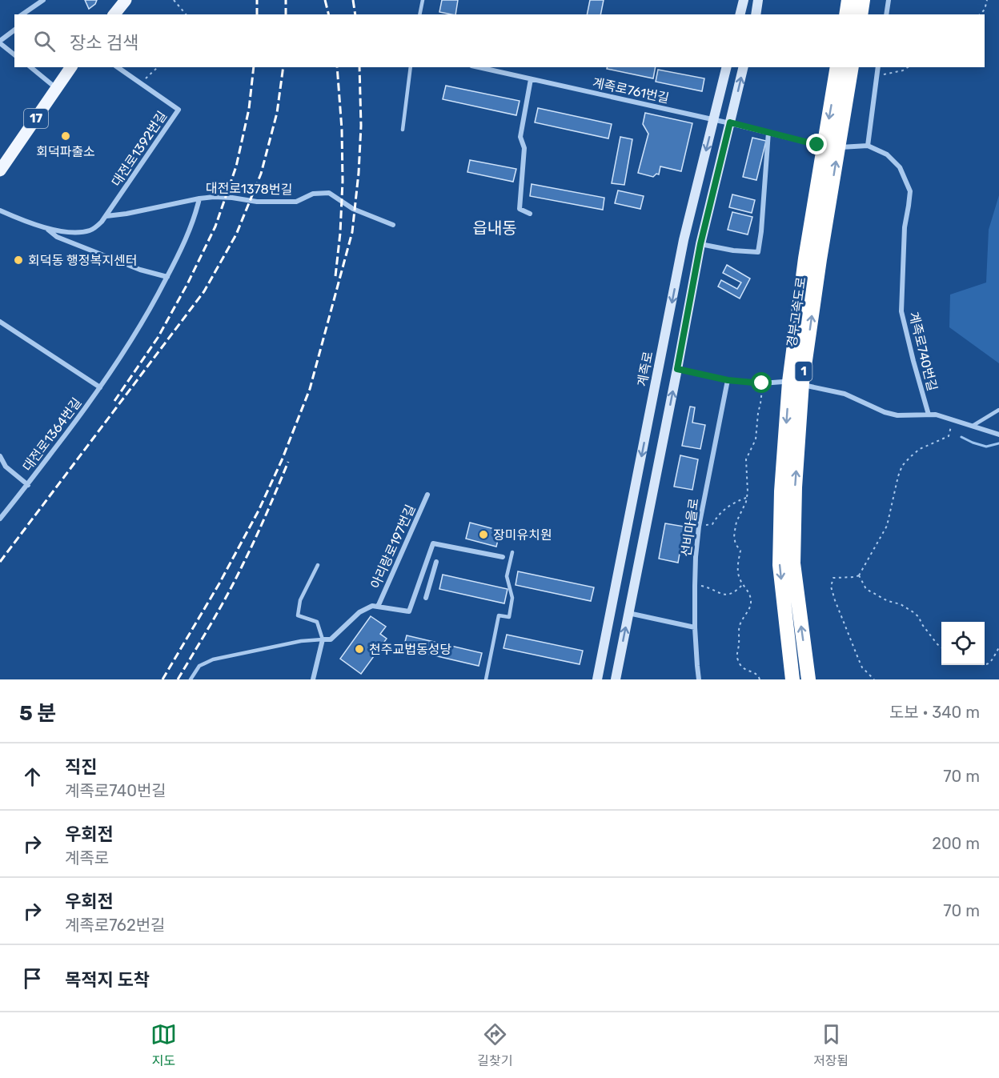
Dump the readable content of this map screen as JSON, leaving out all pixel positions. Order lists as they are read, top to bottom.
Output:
{
  "streets": {
    "highway": ["경부고속도로", "1"],
    "main road": ["17", "계족로"],
    "street": [
      "계족로761번길",
      "대전로1392번길",
      "대전로1378번길",
      "계족로740번길",
      "대전로1364번길",
      "선비마을로",
      "아리랑로197번길"
    ]
  },
  "crossings": [
    ["계족로761번길", "계족로"],
    ["대전로1392번길", "대전로1378번길"],
    ["대전로1378번길", "대전로1364번길"]
  ],
  "districts": ["읍내동"],
  "places": [
    "회덕파출소",
    "회덕동 행정복지센터",
    "장미유치원",
    "천주교법동성당"
  ],
  "page": {
    "search": "장소 검색",
    "heading": ["5 분", "도보 · 340 m"],
    "list": [
      ["직진", "계족로740번길", "70 m"],
      ["우회전", "계족로", "200 m"],
      ["우회전", "계족로762번길", "70 m"],
      "목적지 도착"
    ],
    "nav": ["지도", "길찾기", "저장됨"]
  }
}
